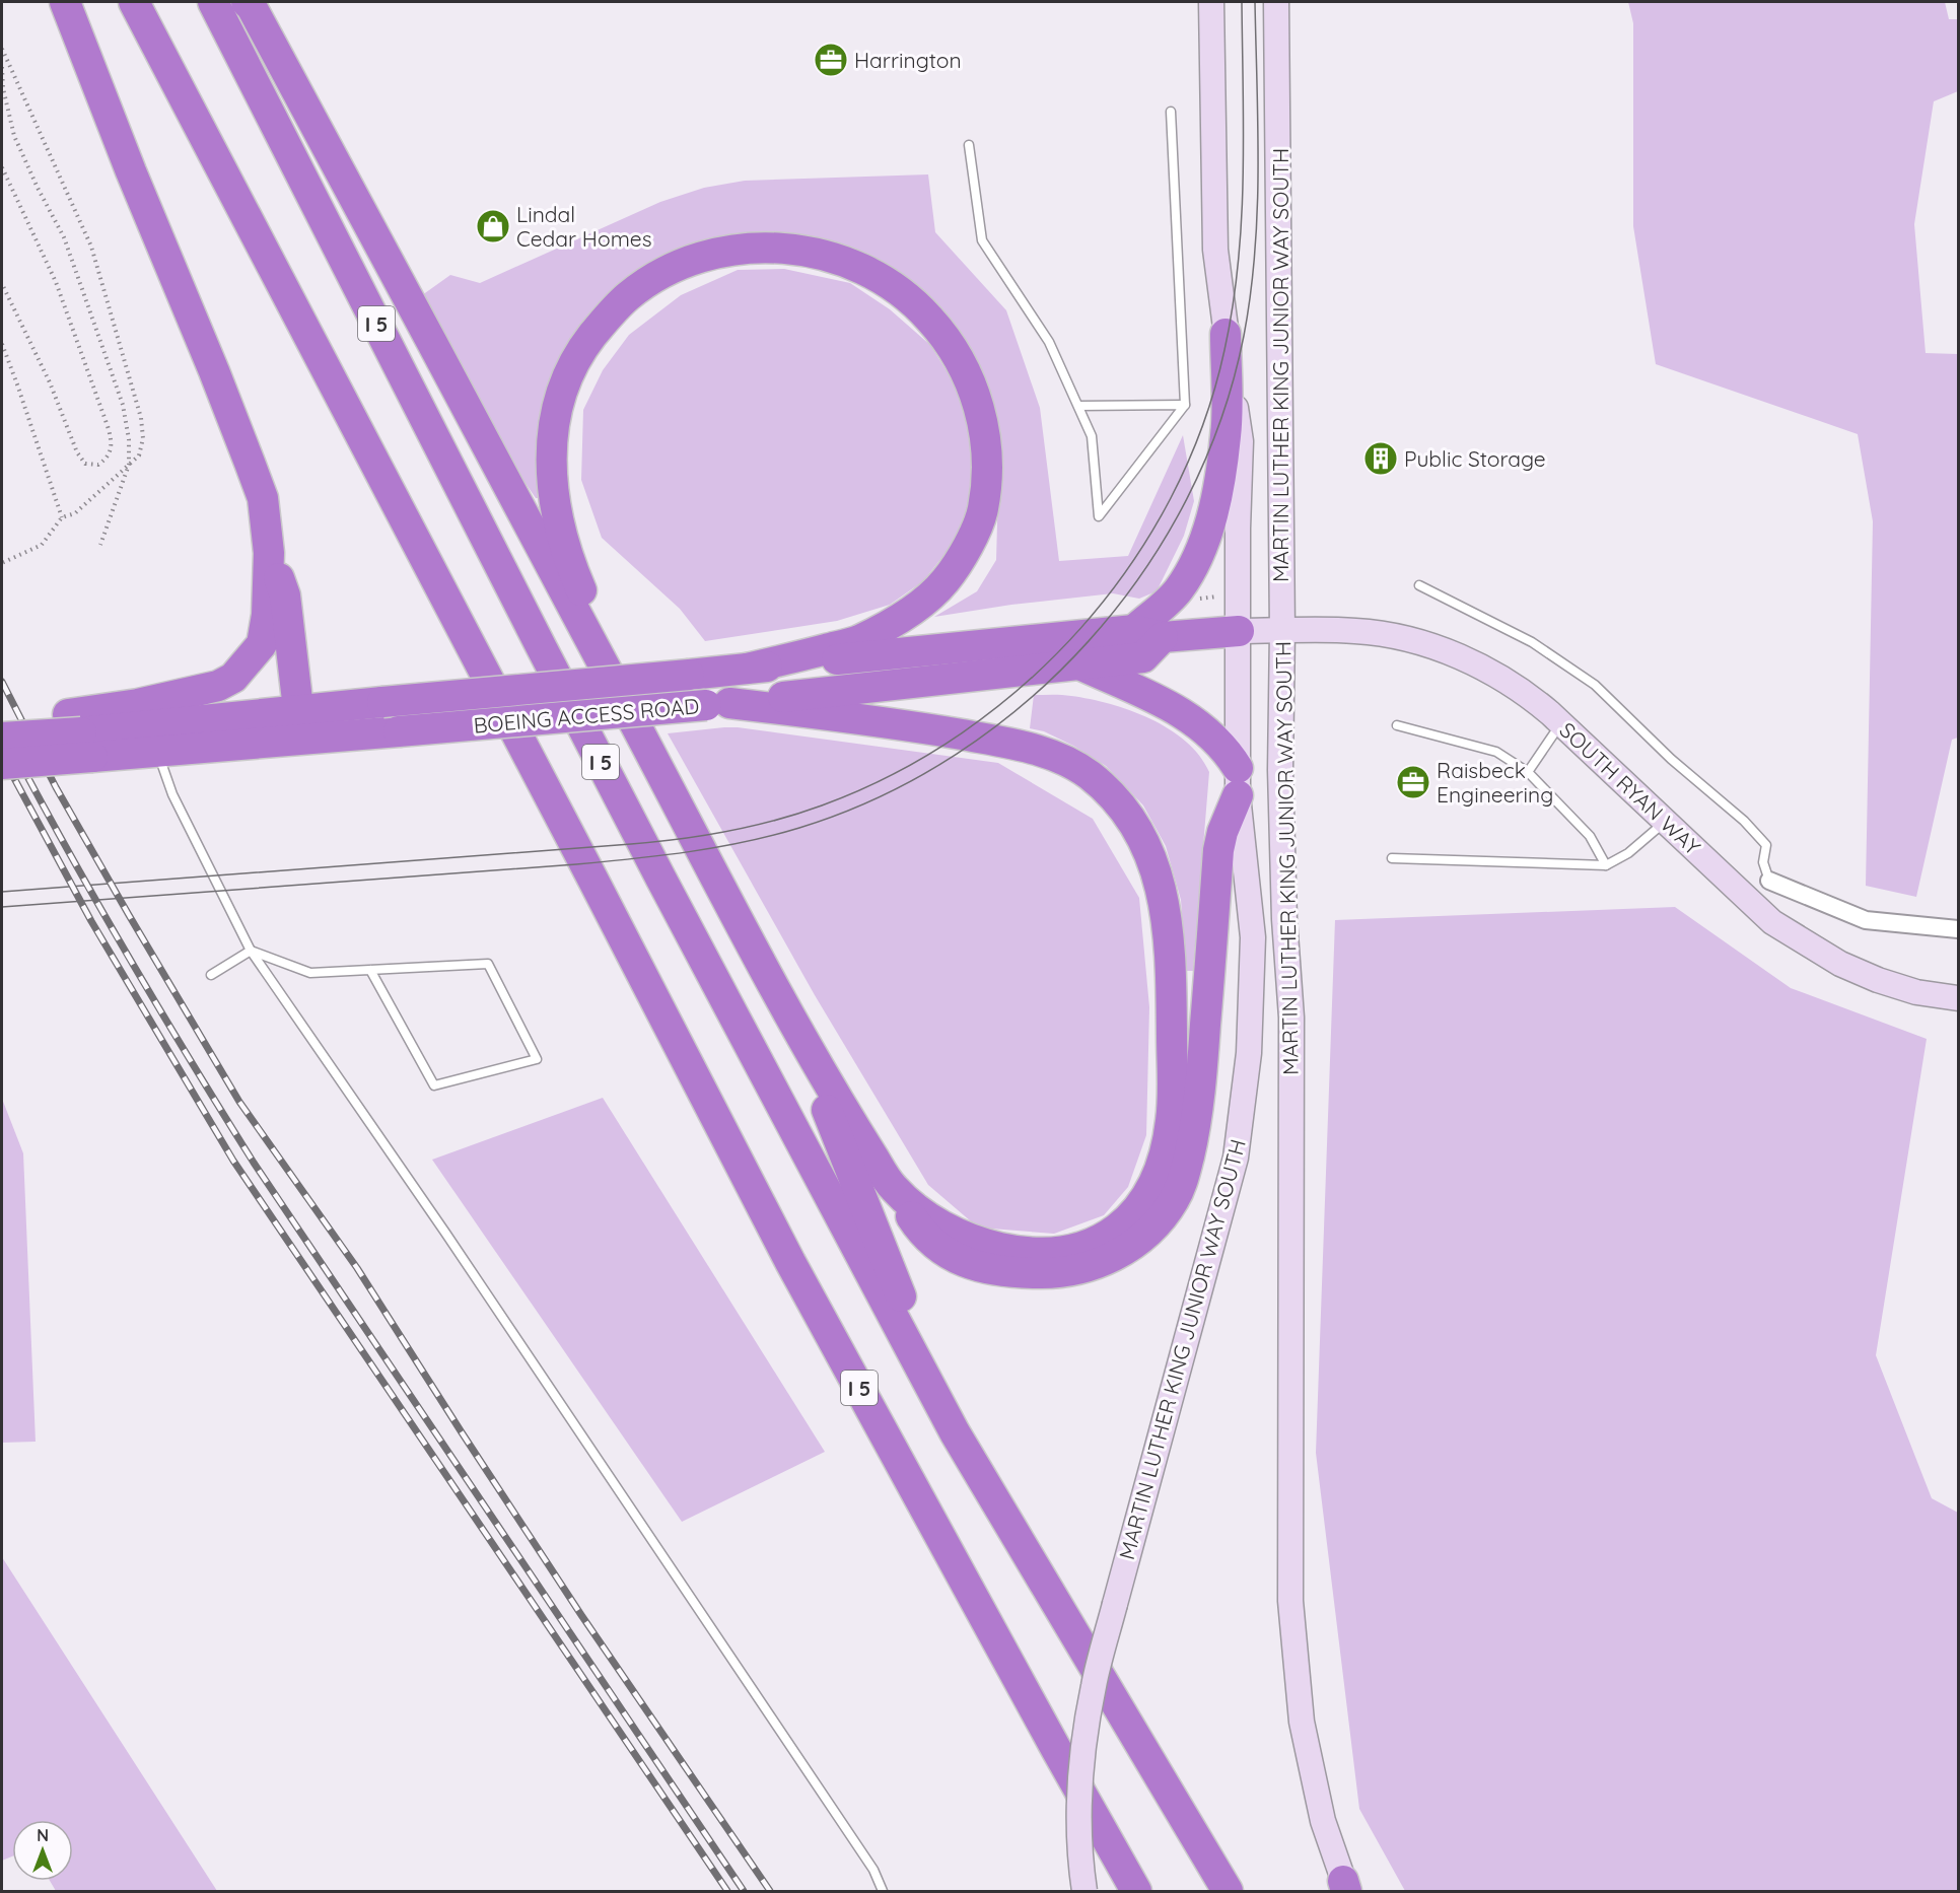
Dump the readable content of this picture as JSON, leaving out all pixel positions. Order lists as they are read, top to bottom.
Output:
{
  "streets": {
    "highway": ["I 5", "BOEING ACCESS ROAD"],
    "main road": ["MARTIN LUTHER KING JUNIOR WAY SOUTH", "SOUTH RYAN WAY"]
  },
  "crossings": [
    ["MARTIN LUTHER KING JUNIOR WAY SOUTH", "BOEING ACCESS ROAD"],
    ["MARTIN LUTHER KING JUNIOR WAY SOUTH", "SOUTH RYAN WAY"],
    ["BOEING ACCESS ROAD", "SOUTH RYAN WAY"]
  ],
  "places": {
    "office": ["Harrington", "Raisbeck Engineering"],
    "shop": ["Lindal Cedar Homes"],
    "building": ["Public Storage"]
  },
  "north": "top"
}
